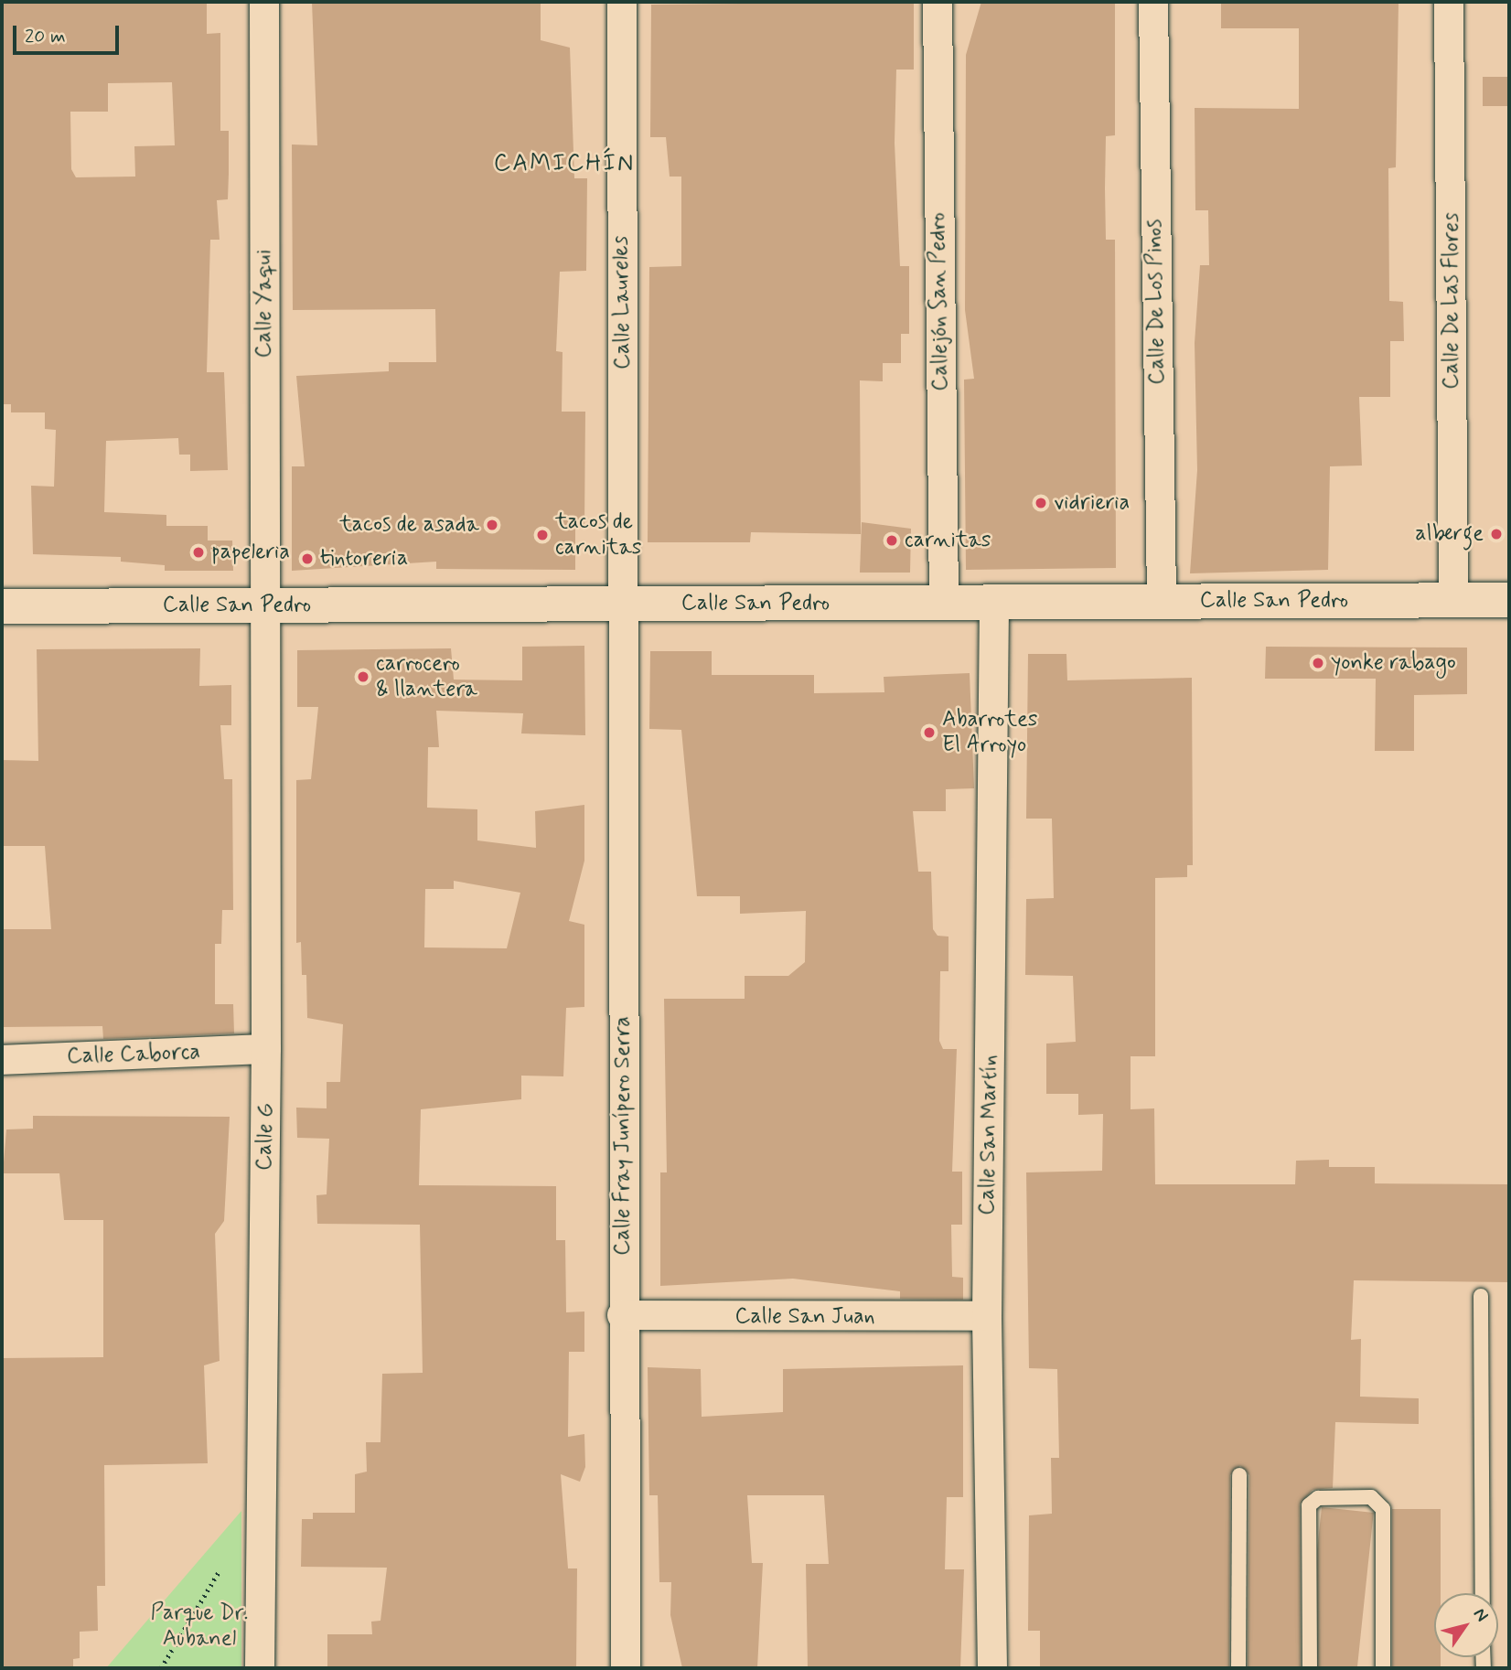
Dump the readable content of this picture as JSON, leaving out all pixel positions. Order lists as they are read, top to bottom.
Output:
{
  "streets": {
    "street": [
      "Calle De Las Flores",
      "Callejón San Pedro",
      "Calle De Los Pinos",
      "Calle Laureles",
      "Calle Yaqui",
      "Calle San Pedro",
      "Calle Caborca",
      "Calle San Martín",
      "Calle Fray Junípero Serra",
      "Calle G",
      "Calle San Juan"
    ]
  },
  "crossings": [
    ["Calle De Las Flores", "Calle San Pedro"],
    ["Callejón San Pedro", "Calle San Pedro"],
    ["Calle De Los Pinos", "Calle San Pedro"],
    ["Calle Laureles", "Calle San Pedro"],
    ["Calle Laureles", "Calle Fray Junípero Serra"],
    ["Calle Yaqui", "Calle San Pedro"],
    ["Calle Yaqui", "Calle G"],
    ["Calle San Pedro", "Calle San Martín"],
    ["Calle San Pedro", "Calle Fray Junípero Serra"],
    ["Calle San Pedro", "Calle G"],
    ["Calle Caborca", "Calle G"],
    ["Calle San Martín", "Calle San Juan"],
    ["Calle Fray Junípero Serra", "Calle San Juan"]
  ],
  "districts": ["CAMICHÍN"],
  "parks": ["Parque Dr. Aubanel"],
  "places": [
    "vidrieria",
    "tacos de asada",
    "alberge",
    "tacos de carnitas",
    "carnitas",
    "papeleria",
    "tintoreria",
    "yonke rabago",
    "carrocero & llantera",
    "Abarrotes El Arroyo"
  ],
  "scale_bar": "20 m",
  "north": "top right"
}
